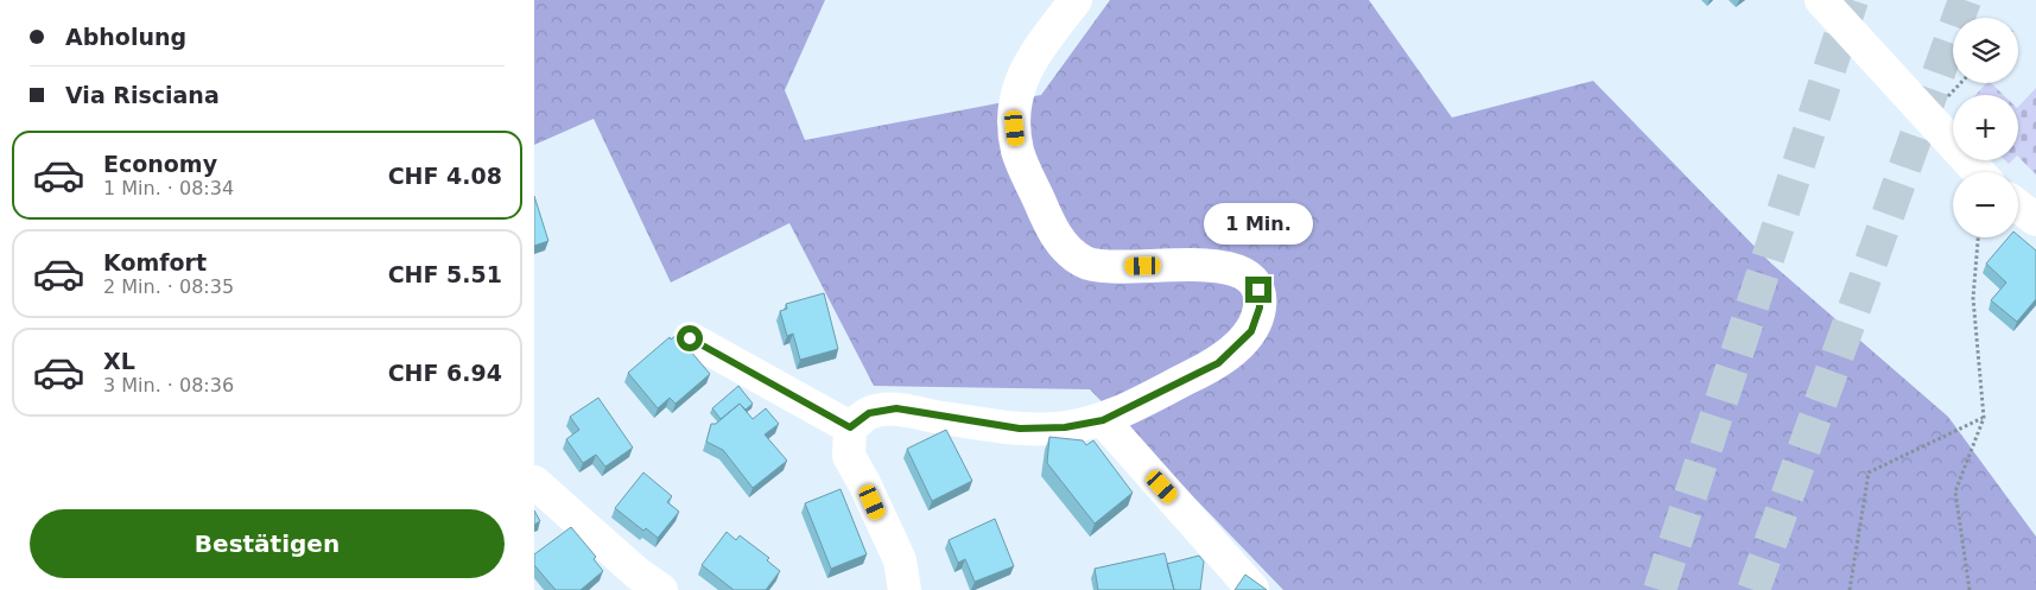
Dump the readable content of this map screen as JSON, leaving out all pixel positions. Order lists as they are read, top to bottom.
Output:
{
  "page": {
    "banner": ["Abholung", "Via Risciana"],
    "map_buttons": ["+", "−"],
    "list": [
      {
        "name": "Economy",
        "note": "1 Min. · 08:34",
        "value": "CHF 4.08"
      },
      {
        "name": "Komfort",
        "note": "2 Min. · 08:35",
        "value": "CHF 5.51"
      },
      {
        "name": "XL",
        "note": "3 Min. · 08:36",
        "value": "CHF 6.94"
      }
    ],
    "bubble": "1 Min.",
    "buttons": "Bestätigen"
  }
}
